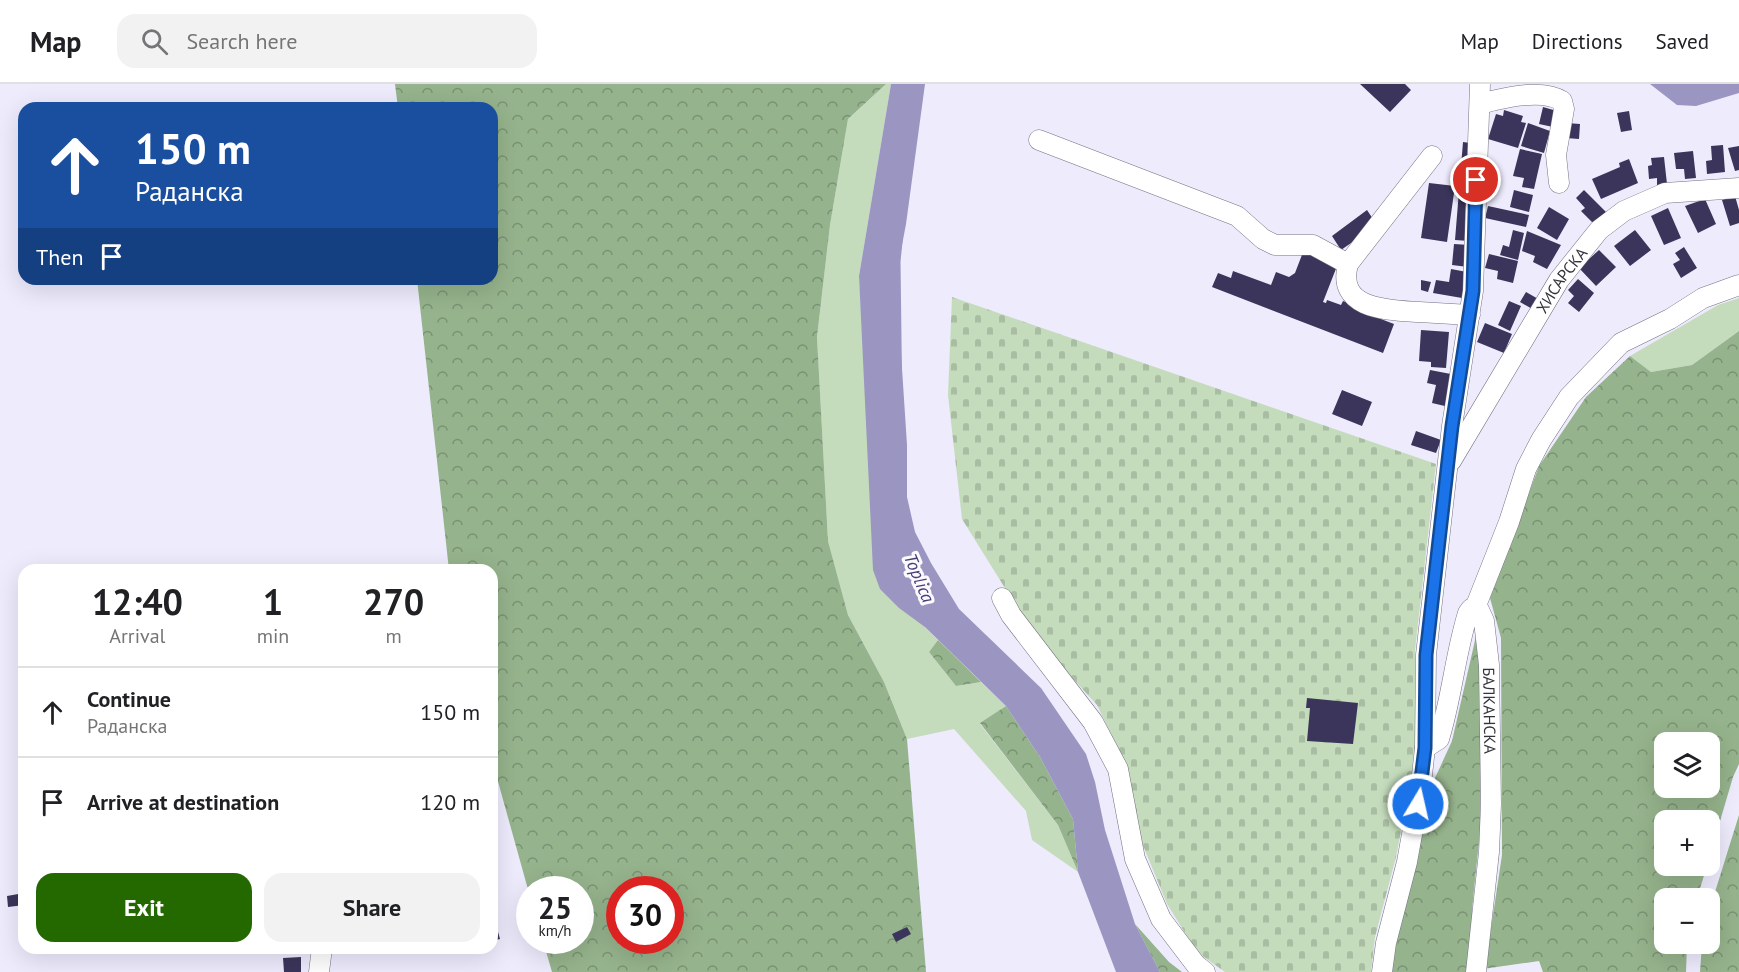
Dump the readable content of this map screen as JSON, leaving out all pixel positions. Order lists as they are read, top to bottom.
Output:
{
  "streets": {
    "street": ["ХИСАРСКА", "БАЛКАНСКА"]
  },
  "water": ["Toplica"],
  "page": {
    "header": "Map",
    "search": "Search here",
    "nav": ["Map", "Directions", "Saved"],
    "turn": ["150 m", "Раданска"],
    "then": "Then",
    "eta": [
      "12:40",
      "Arrival",
      "1",
      "min",
      "270",
      "m"
    ],
    "list": [
      {
        "name": "Continue",
        "note": "Раданска",
        "value": "150 m"
      },
      {
        "name": "Arrive at destination",
        "value": "120 m"
      }
    ],
    "map_buttons": ["+", "−"],
    "buttons": ["Exit", "Share"],
    "speed": "25 km/h",
    "limit": "30"
  }
}
